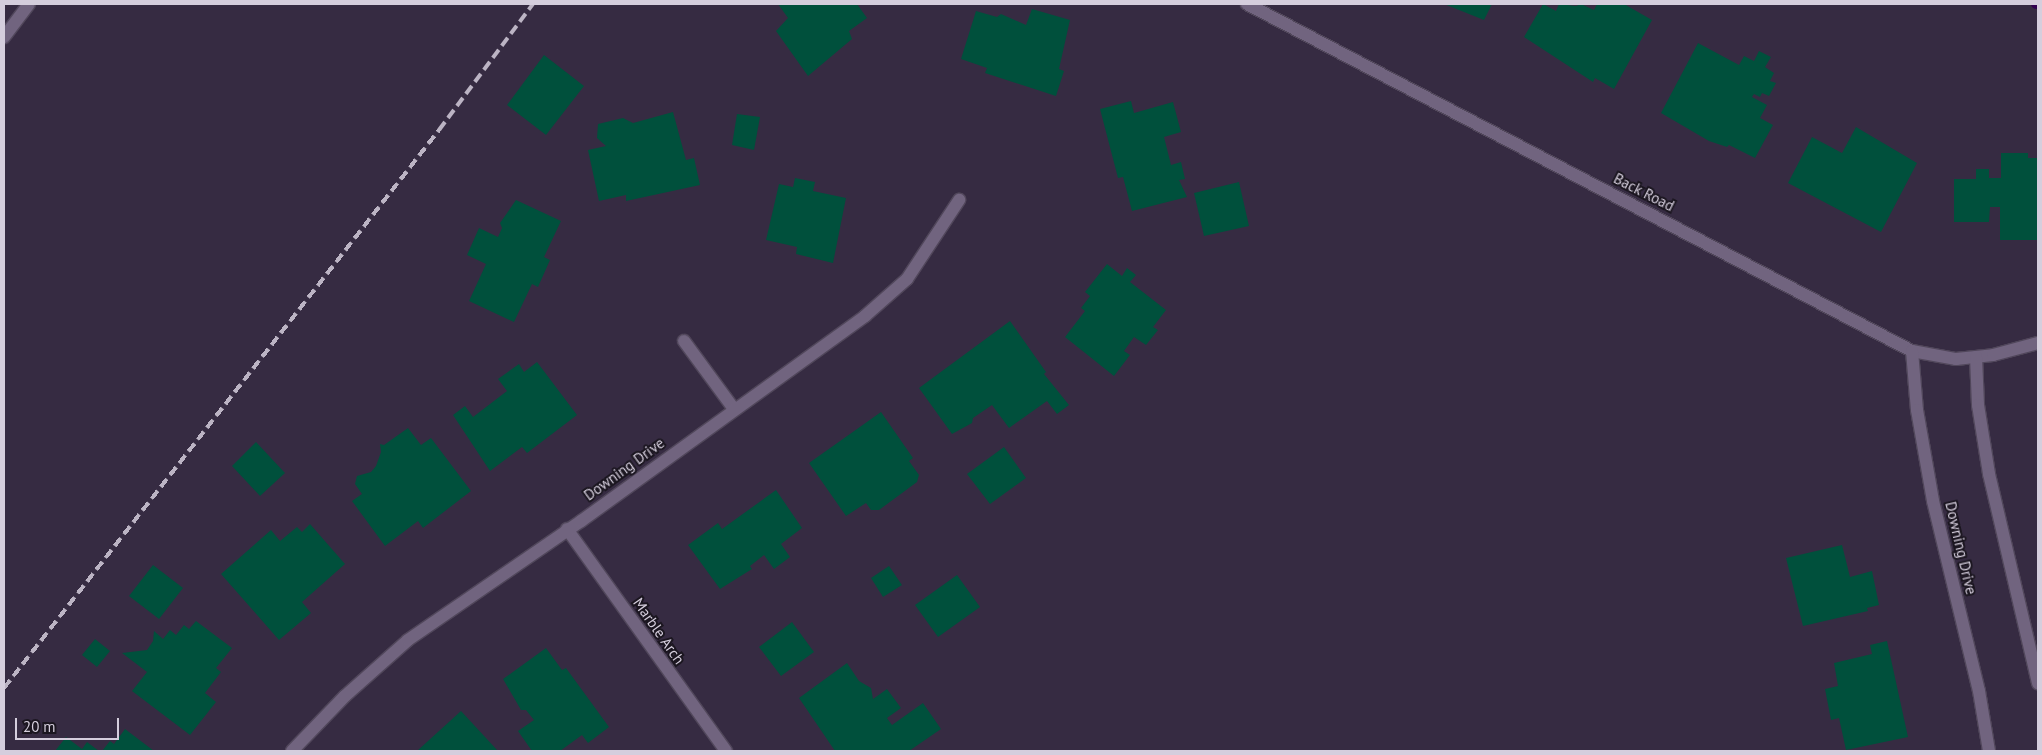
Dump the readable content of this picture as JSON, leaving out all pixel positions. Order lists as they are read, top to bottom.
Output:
{
  "streets": {
    "street": ["Back Road", "Downing Drive", "Marble Arch"]
  },
  "crossings": [
    ["Back Road", "Downing Drive"],
    ["Downing Drive", "Marble Arch"]
  ],
  "scale_bar": "20 m"
}
